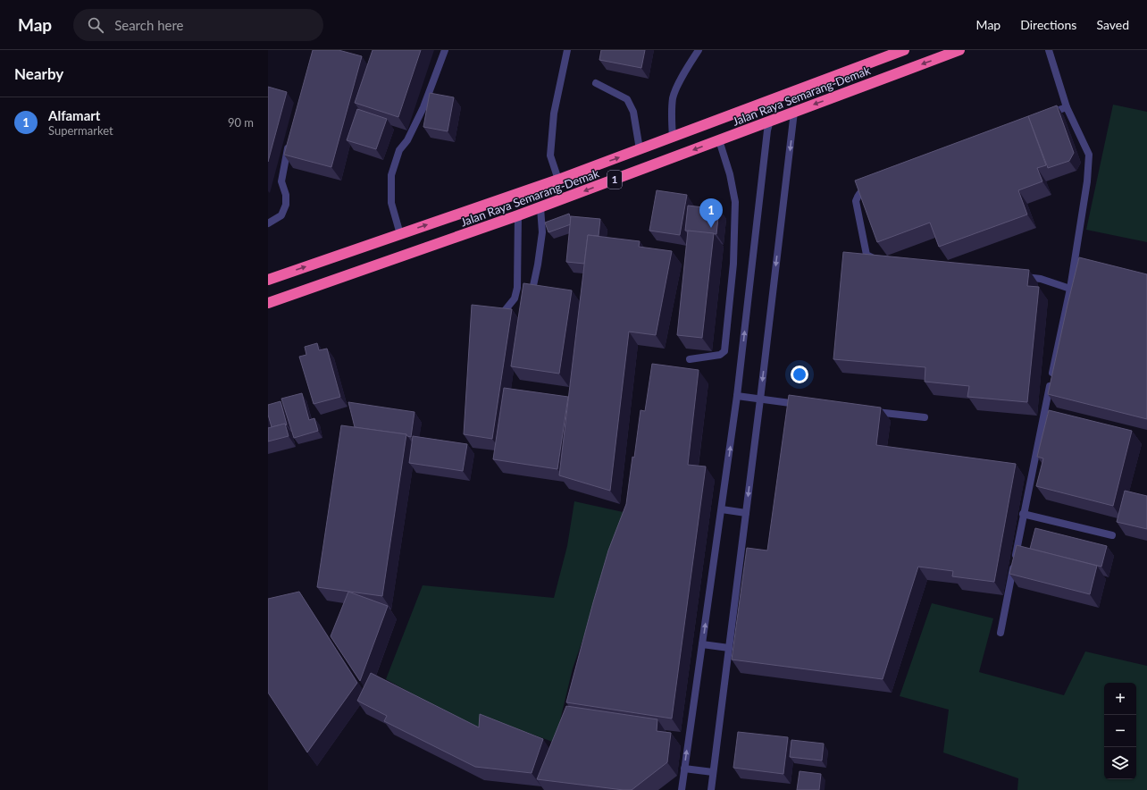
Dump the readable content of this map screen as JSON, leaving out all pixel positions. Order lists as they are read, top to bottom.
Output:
{
  "streets": {
    "highway": ["Jalan Raya Semarang-Demak", "1"]
  },
  "page": {
    "header": "Map",
    "search": "Search here",
    "nav": ["Map", "Directions", "Saved"],
    "heading": "Nearby",
    "list": [
      {
        "mark": "1",
        "name": "Alfamart",
        "note": "Supermarket",
        "value": "90 m"
      }
    ],
    "pins": "1",
    "map_buttons": ["+", "−"]
  }
}
